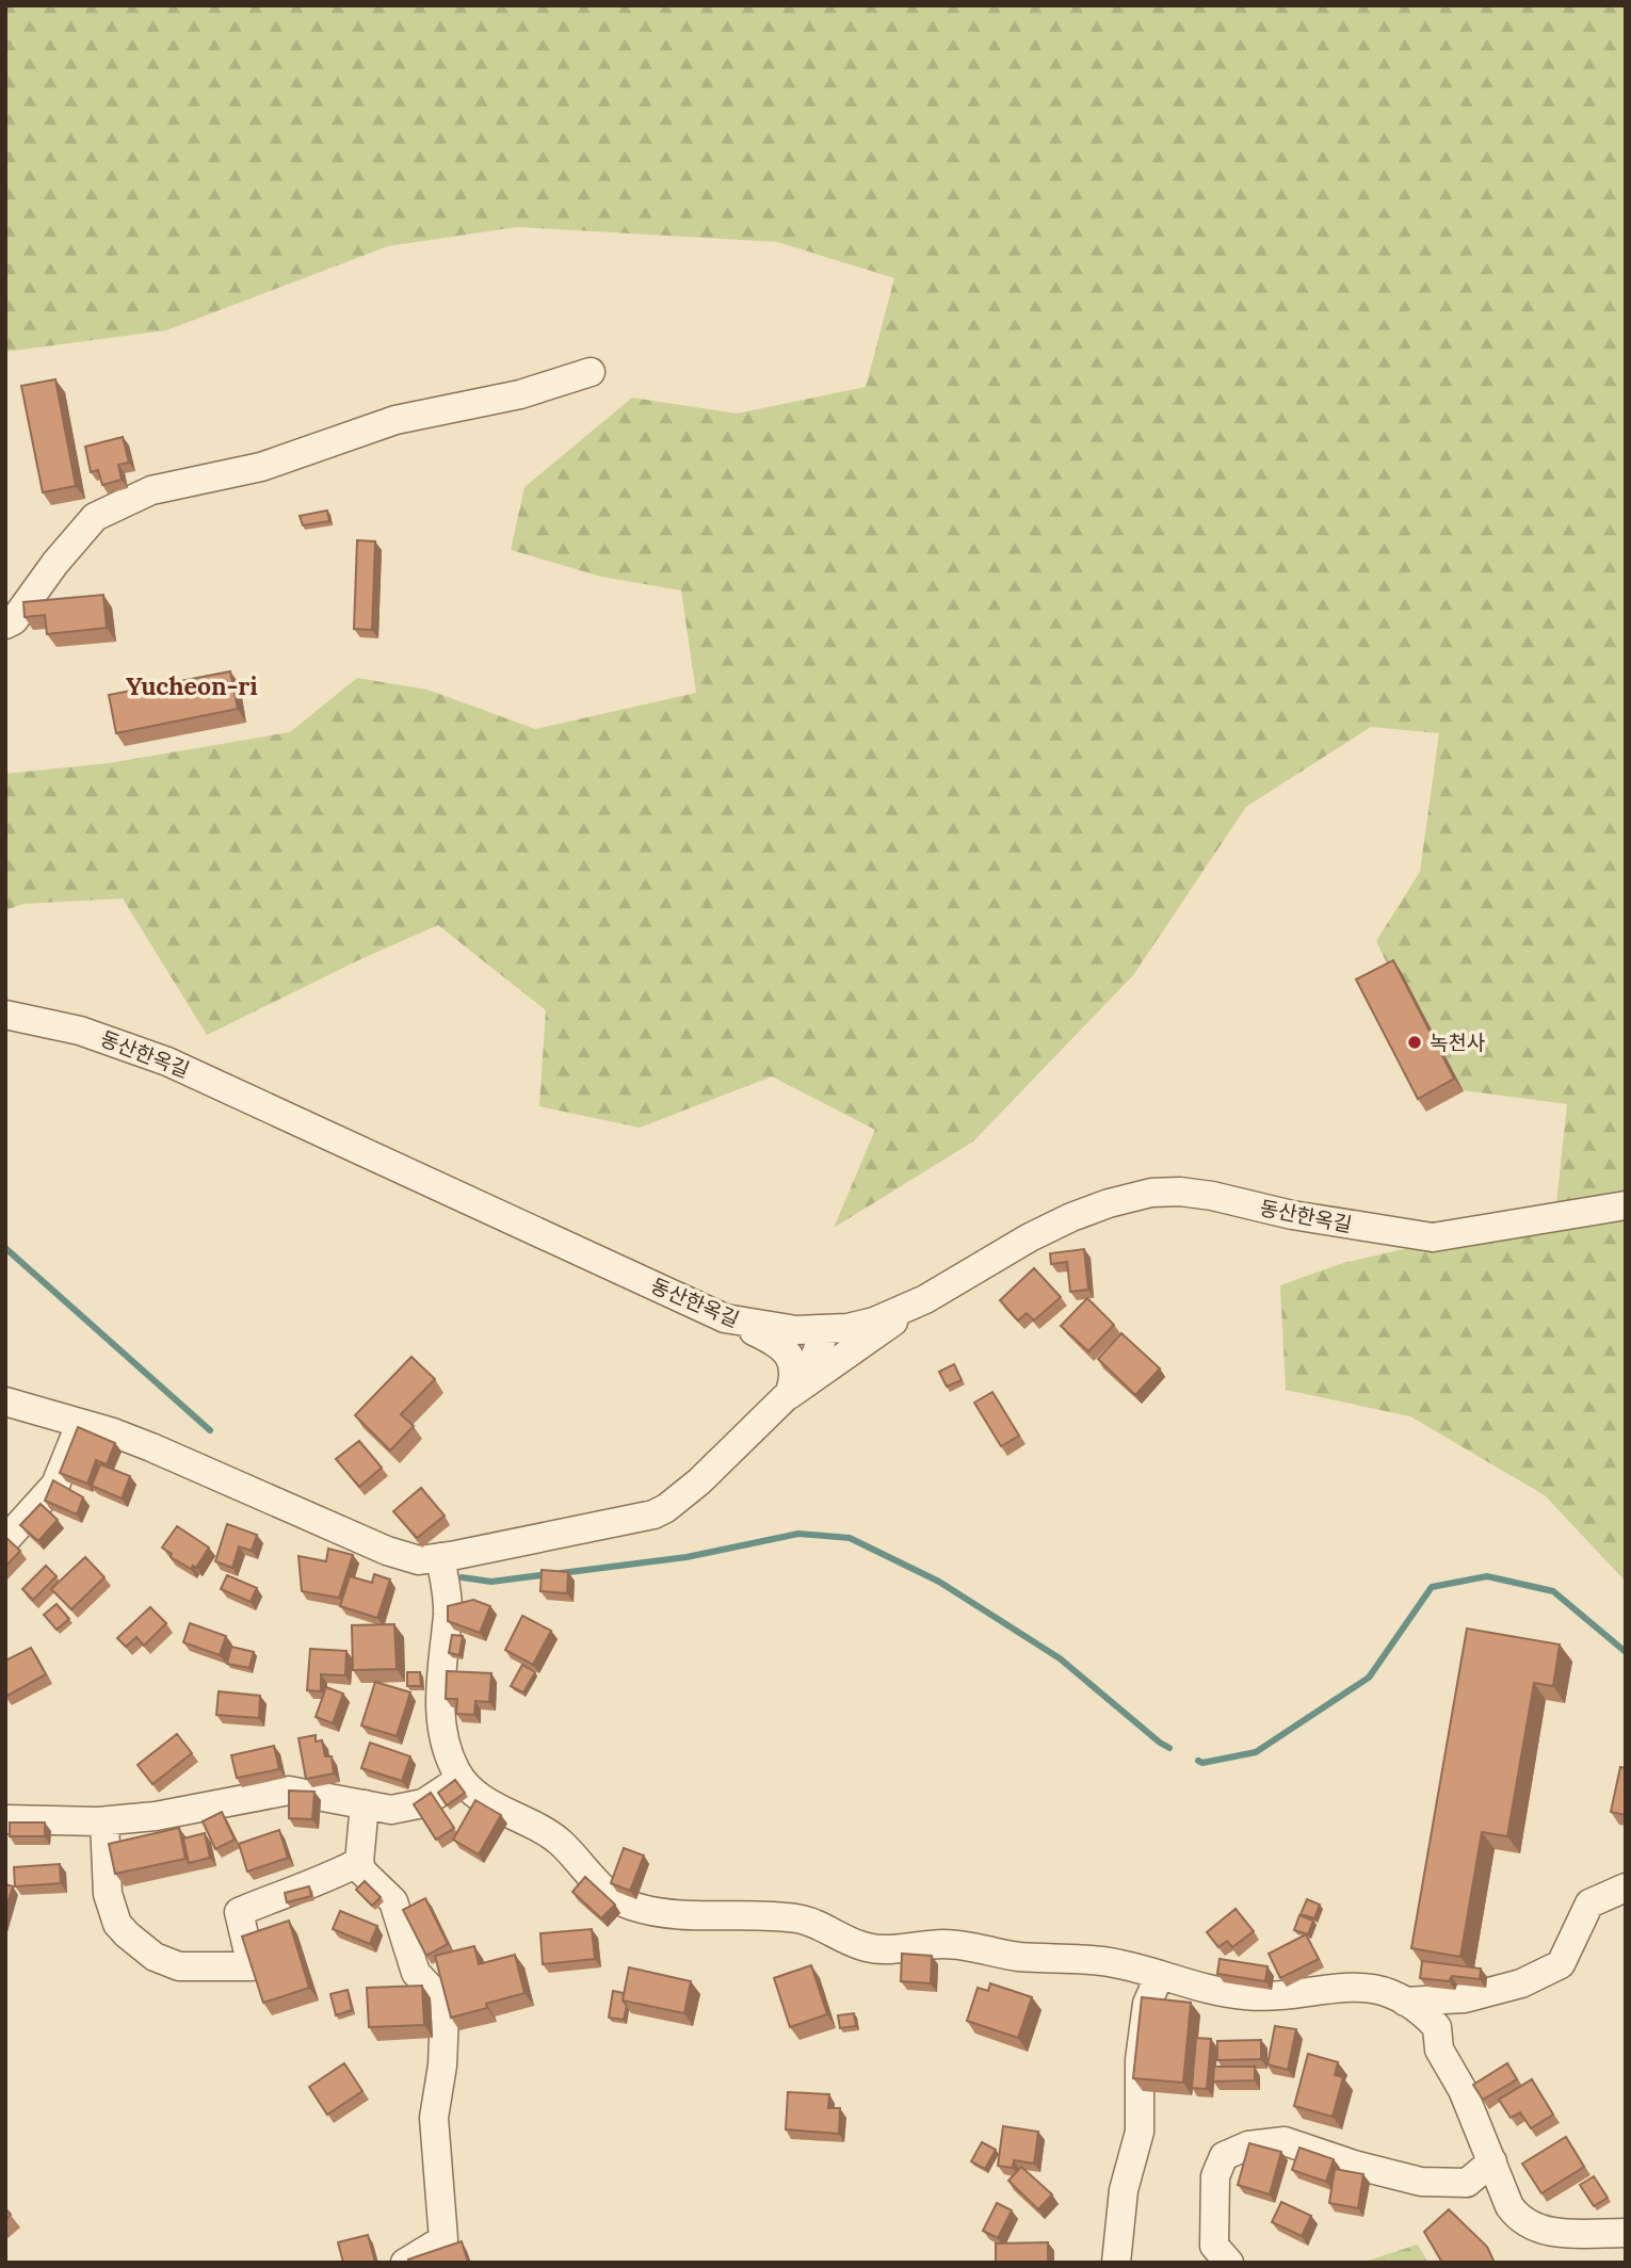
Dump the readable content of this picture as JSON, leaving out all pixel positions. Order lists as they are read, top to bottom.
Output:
{
  "streets": {
    "street": ["동산한옥길"]
  },
  "districts": ["Yucheon-ri"],
  "places": ["녹천사"]
}
